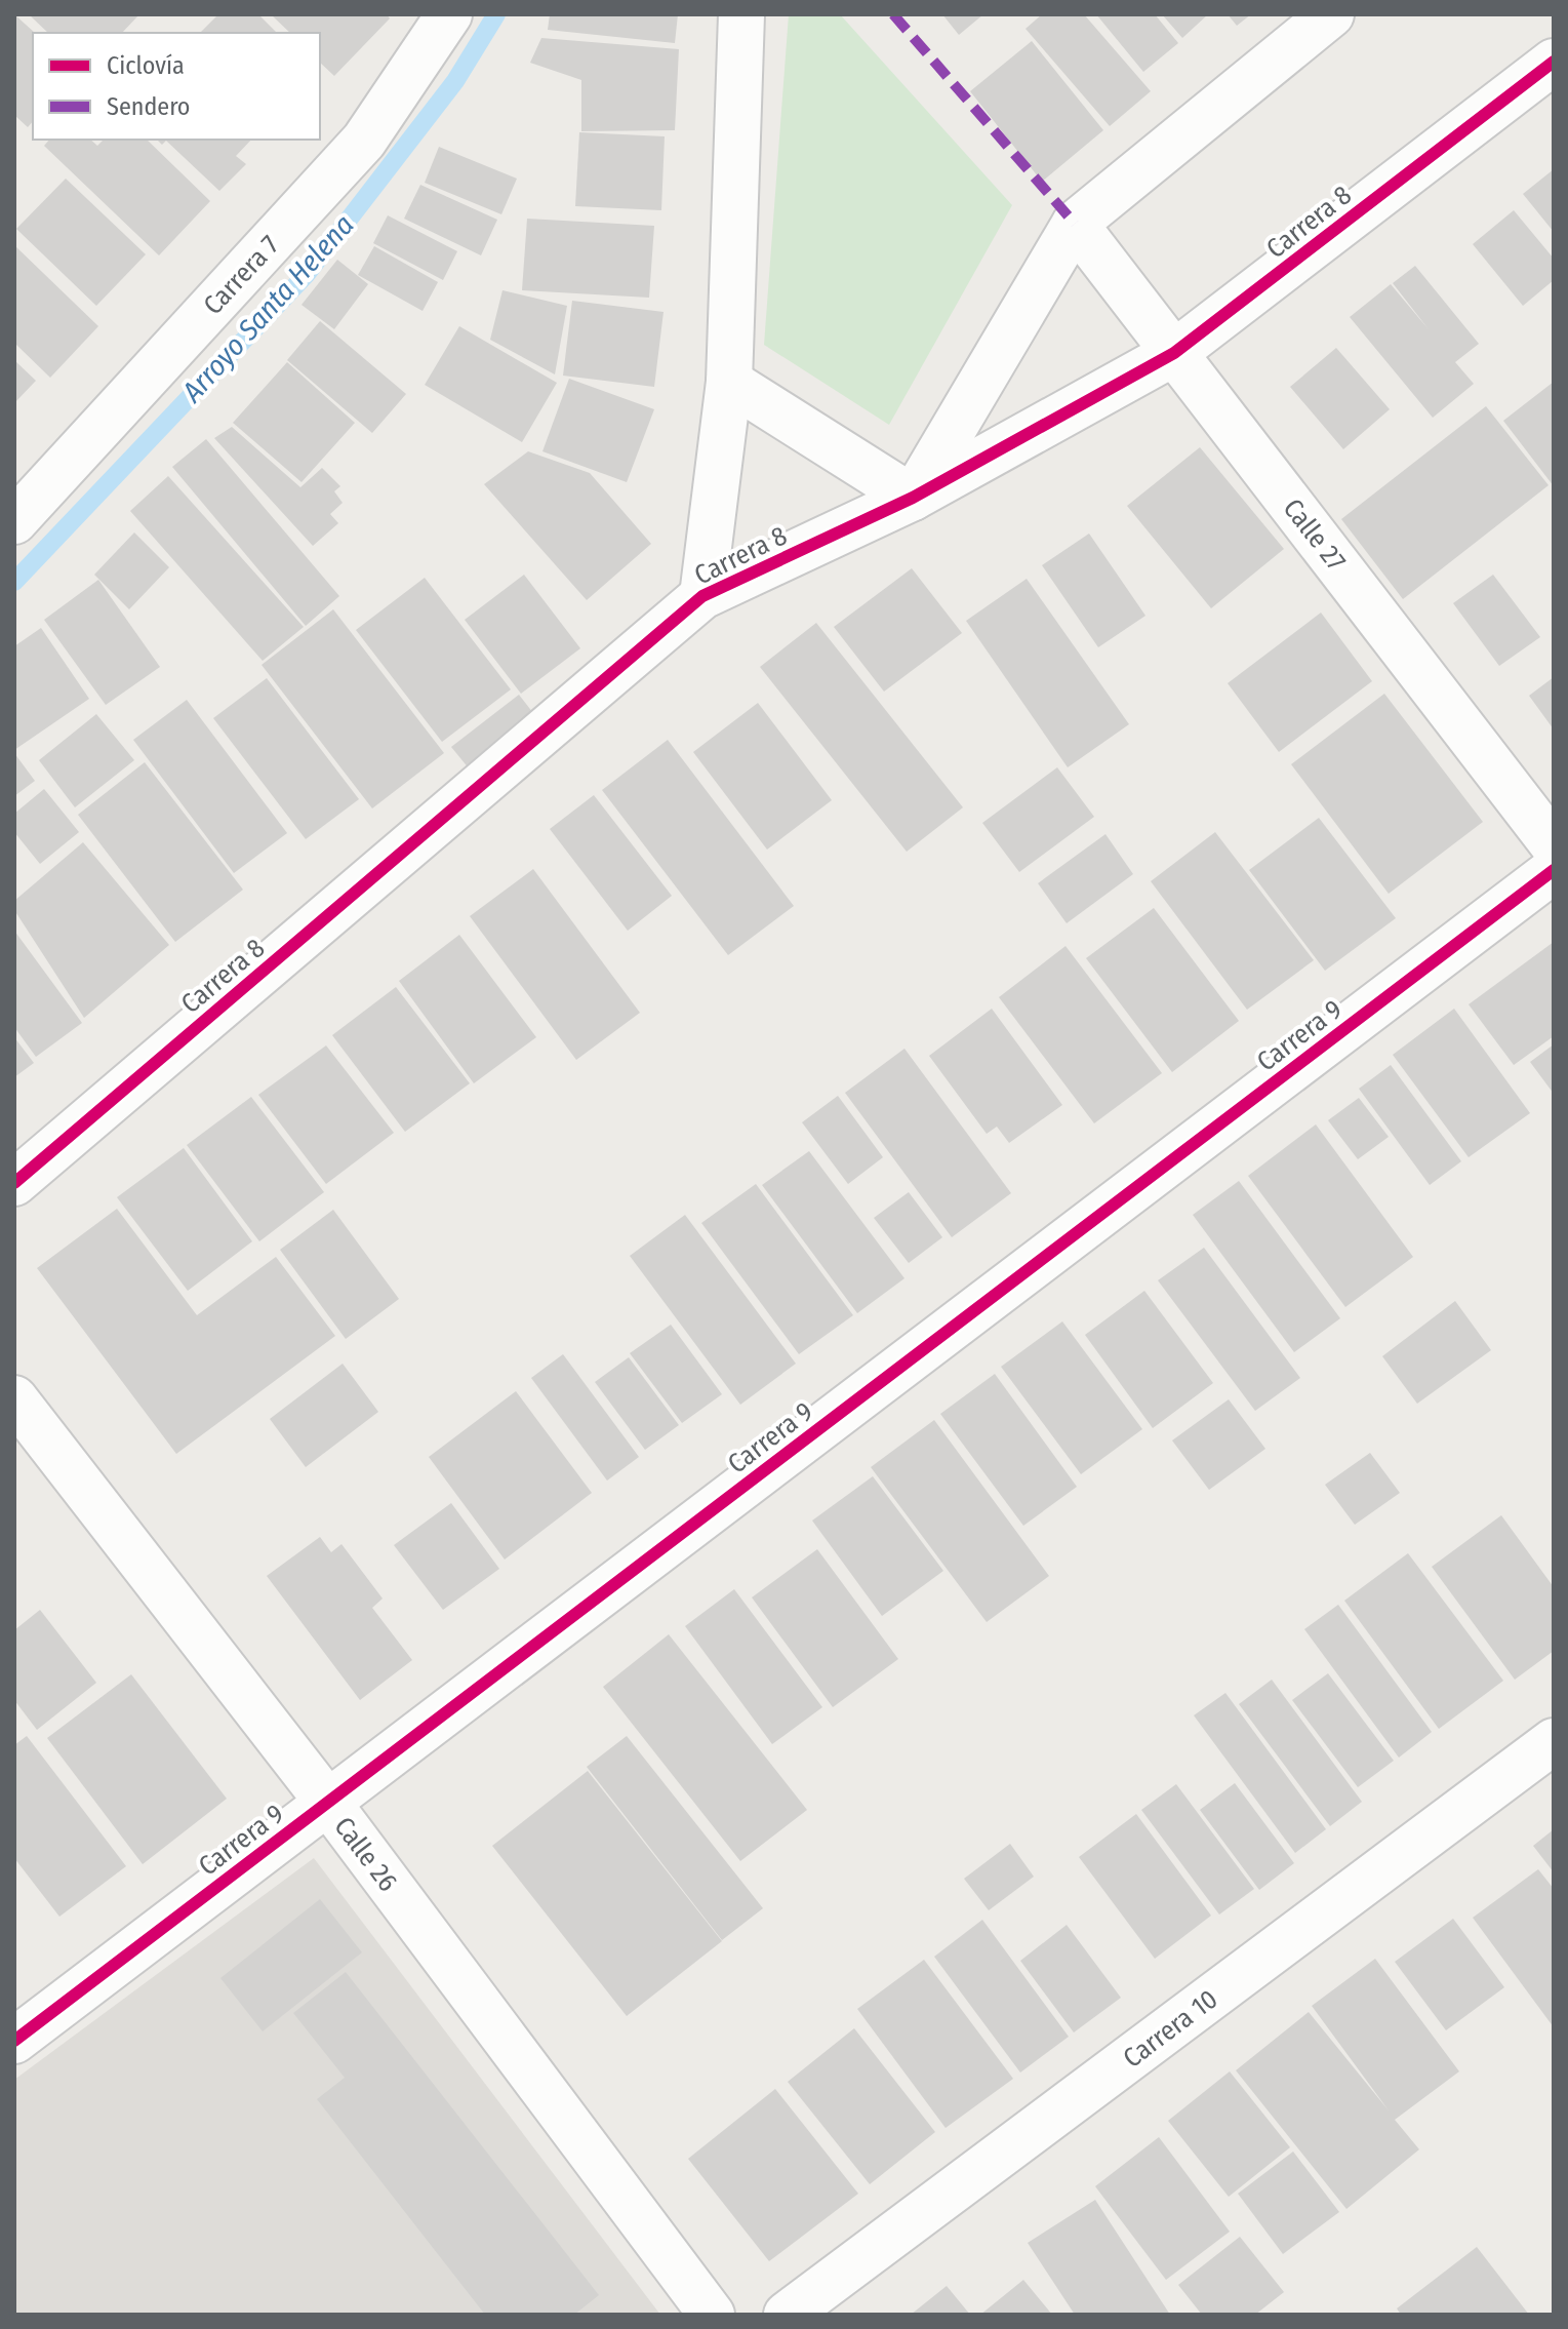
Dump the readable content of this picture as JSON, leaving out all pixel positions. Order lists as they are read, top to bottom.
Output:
{
  "streets": {
    "street": [
      "Carrera 8",
      "Carrera 7",
      "Calle 27",
      "Carrera 9",
      "Calle 26",
      "Carrera 10"
    ]
  },
  "crossings": [
    ["Carrera 8", "Calle 27"],
    ["Carrera 9", "Calle 26"]
  ],
  "water": ["Arroyo Santa Helena"],
  "legend": ["Ciclovía", "Sendero"]
}
